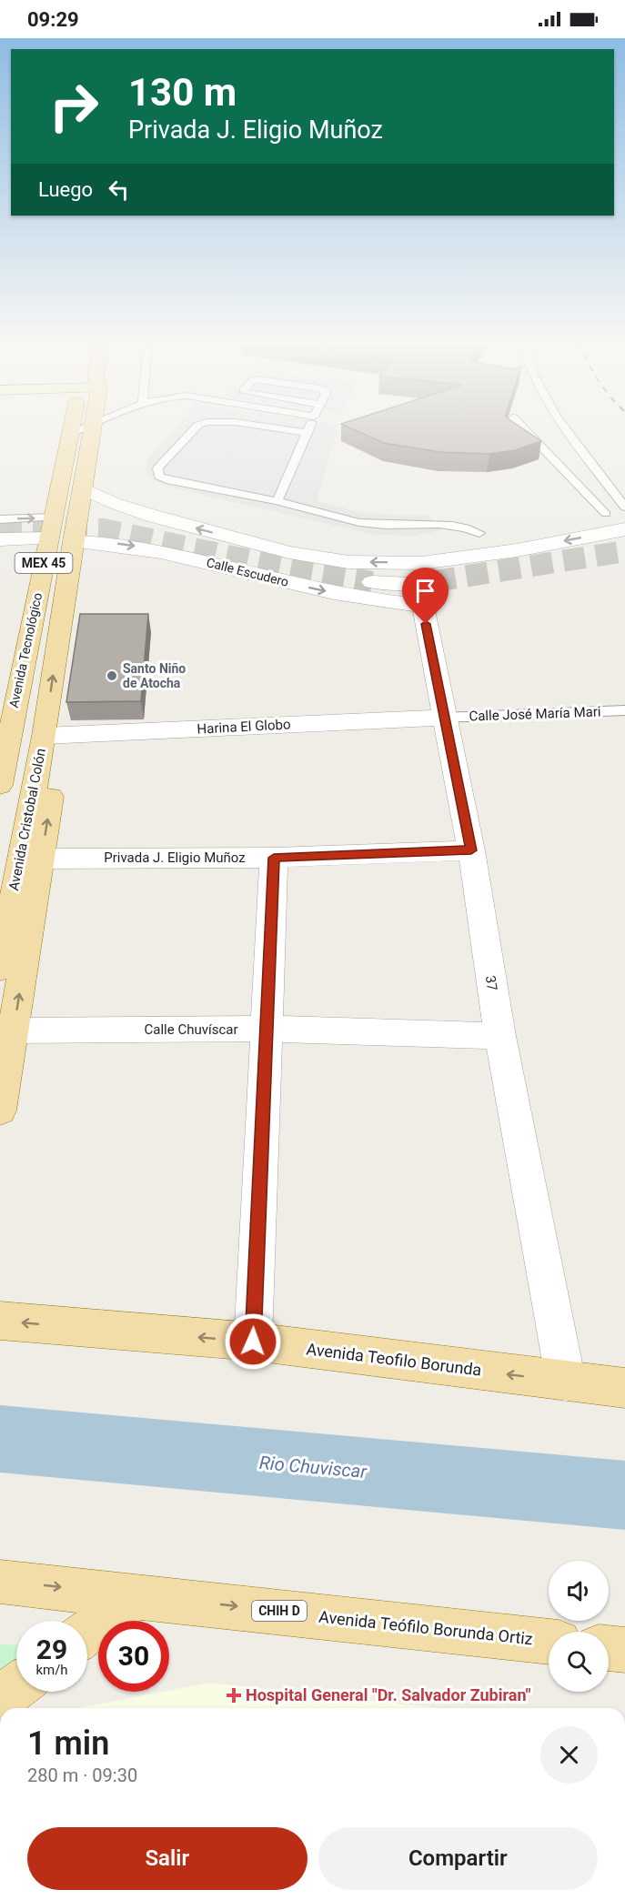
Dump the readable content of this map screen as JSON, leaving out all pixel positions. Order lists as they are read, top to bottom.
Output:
{
  "streets": {
    "main road": [
      "MEX 45",
      "Avenida Tecnológico",
      "Avenida Cristobal Colón",
      "Avenida Teofilo Borunda",
      "CHIH D",
      "Avenida Teófilo Borunda Ortiz"
    ],
    "street": [
      "Calle Escudero",
      "Harina El Globo",
      "Privada J. Eligio Muñoz",
      "37",
      "Calle Chuvíscar"
    ],
    "lane": ["Calle José María Mari"]
  },
  "crossings": [
    ["MEX 45", "Avenida Tecnológico"],
    ["Calle Escudero", "Avenida Tecnológico"],
    ["Calle Escudero", "37"],
    ["Avenida Tecnológico", "Harina El Globo"],
    ["Calle José María Mari", "Harina El Globo"],
    ["Calle José María Mari", "37"],
    ["Harina El Globo", "37"],
    ["Avenida Cristobal Colón", "Privada J. Eligio Muñoz"],
    ["Privada J. Eligio Muñoz", "37"],
    ["37", "Calle Chuvíscar"],
    ["37", "Avenida Teofilo Borunda"]
  ],
  "one_way": ["Avenida Teofilo Borunda", "Avenida Teófilo Borunda Ortiz"],
  "water": ["Rio Chuviscar"],
  "places": {
    "other": ["Santo Niño de Atocha"],
    "health": ["Hospital General \"Dr. Salvador Zubiran\""]
  },
  "page": {
    "status": "09:29",
    "turn": ["130 m", "Privada J. Eligio Muñoz"],
    "then": "Luego",
    "speed": "29 km/h",
    "limit": "30",
    "heading": ["1 min", "280 m · 09:30"],
    "buttons": ["Salir", "Compartir"]
  }
}
